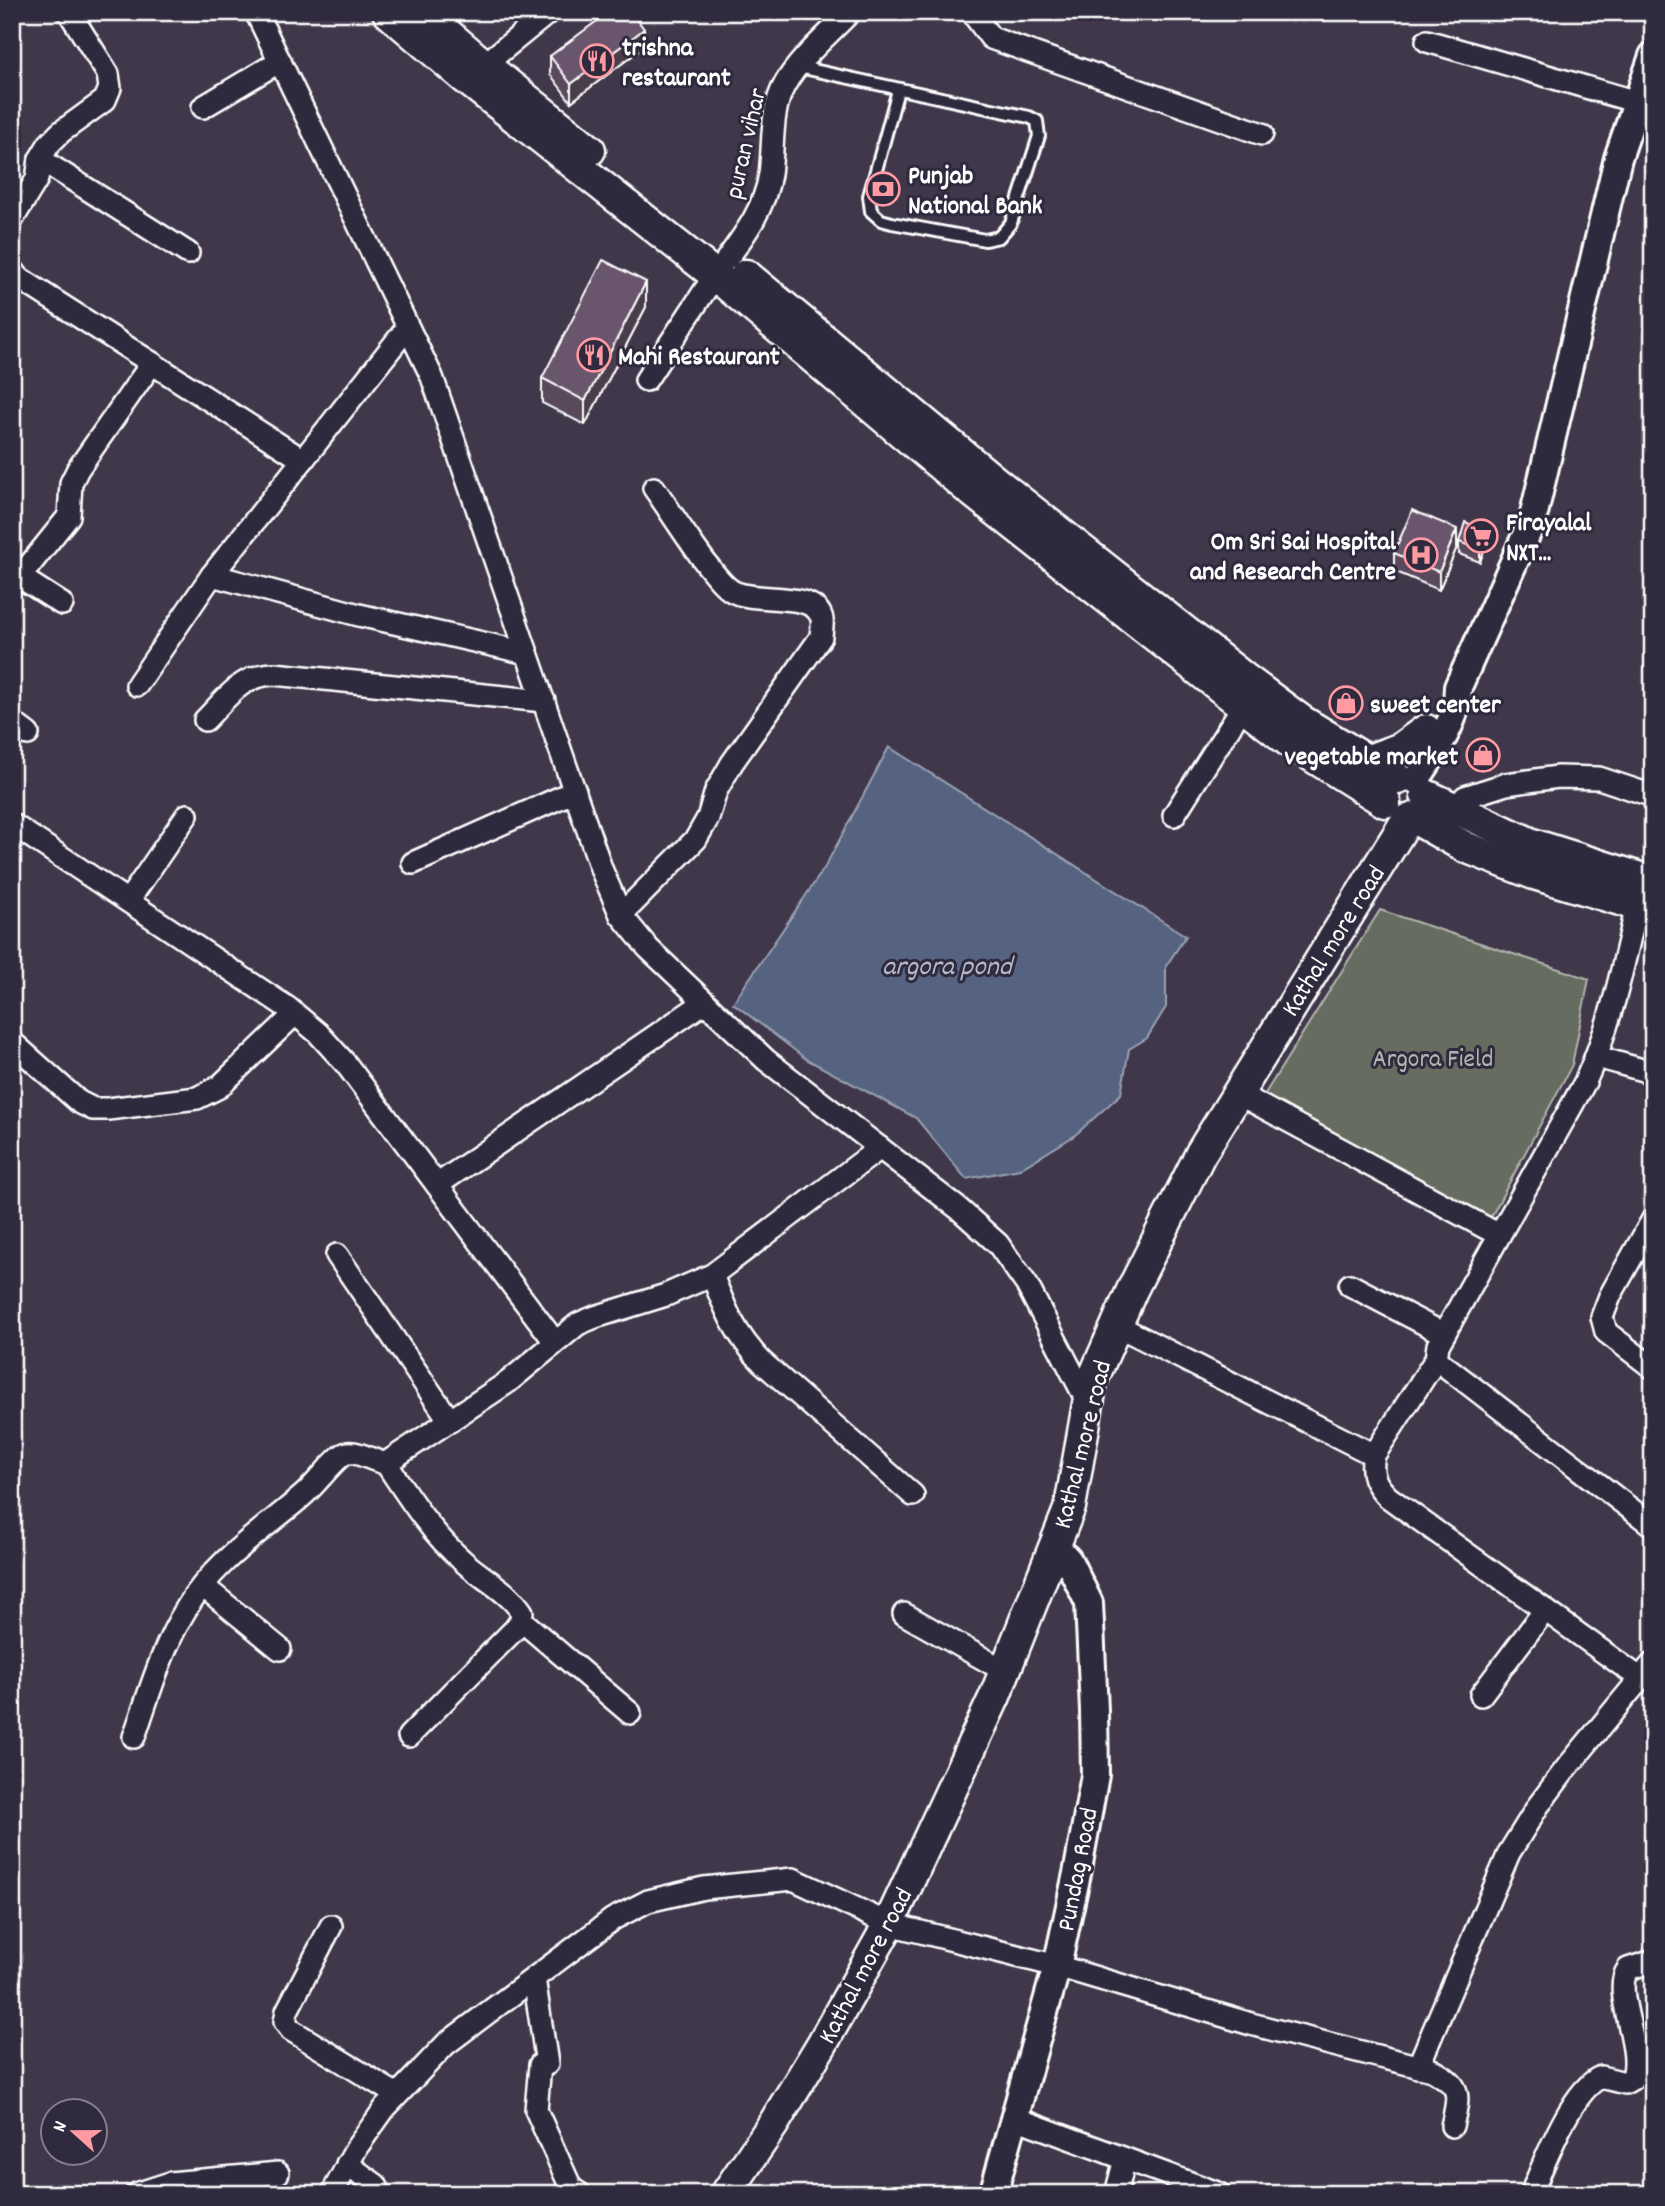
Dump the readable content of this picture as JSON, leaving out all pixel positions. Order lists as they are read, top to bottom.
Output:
{
  "streets": {
    "main road": ["Kathal more road"],
    "street": ["puran vihar", "Pundag Road"]
  },
  "crossings": [
    ["Kathal more road", "Pundag Road"]
  ],
  "water": ["argora pond"],
  "parks": ["Argora Field"],
  "places": {
    "restaurant": ["trishna restaurant", "Mahi Restaurant"],
    "bank": ["Punjab National Bank"],
    "supermarket": ["Firayalal NXT..."],
    "hospital": ["Om Sri Sai Hospital and Research Centre"],
    "shop": ["sweet center", "vegetable market"]
  },
  "north": "left"
}
